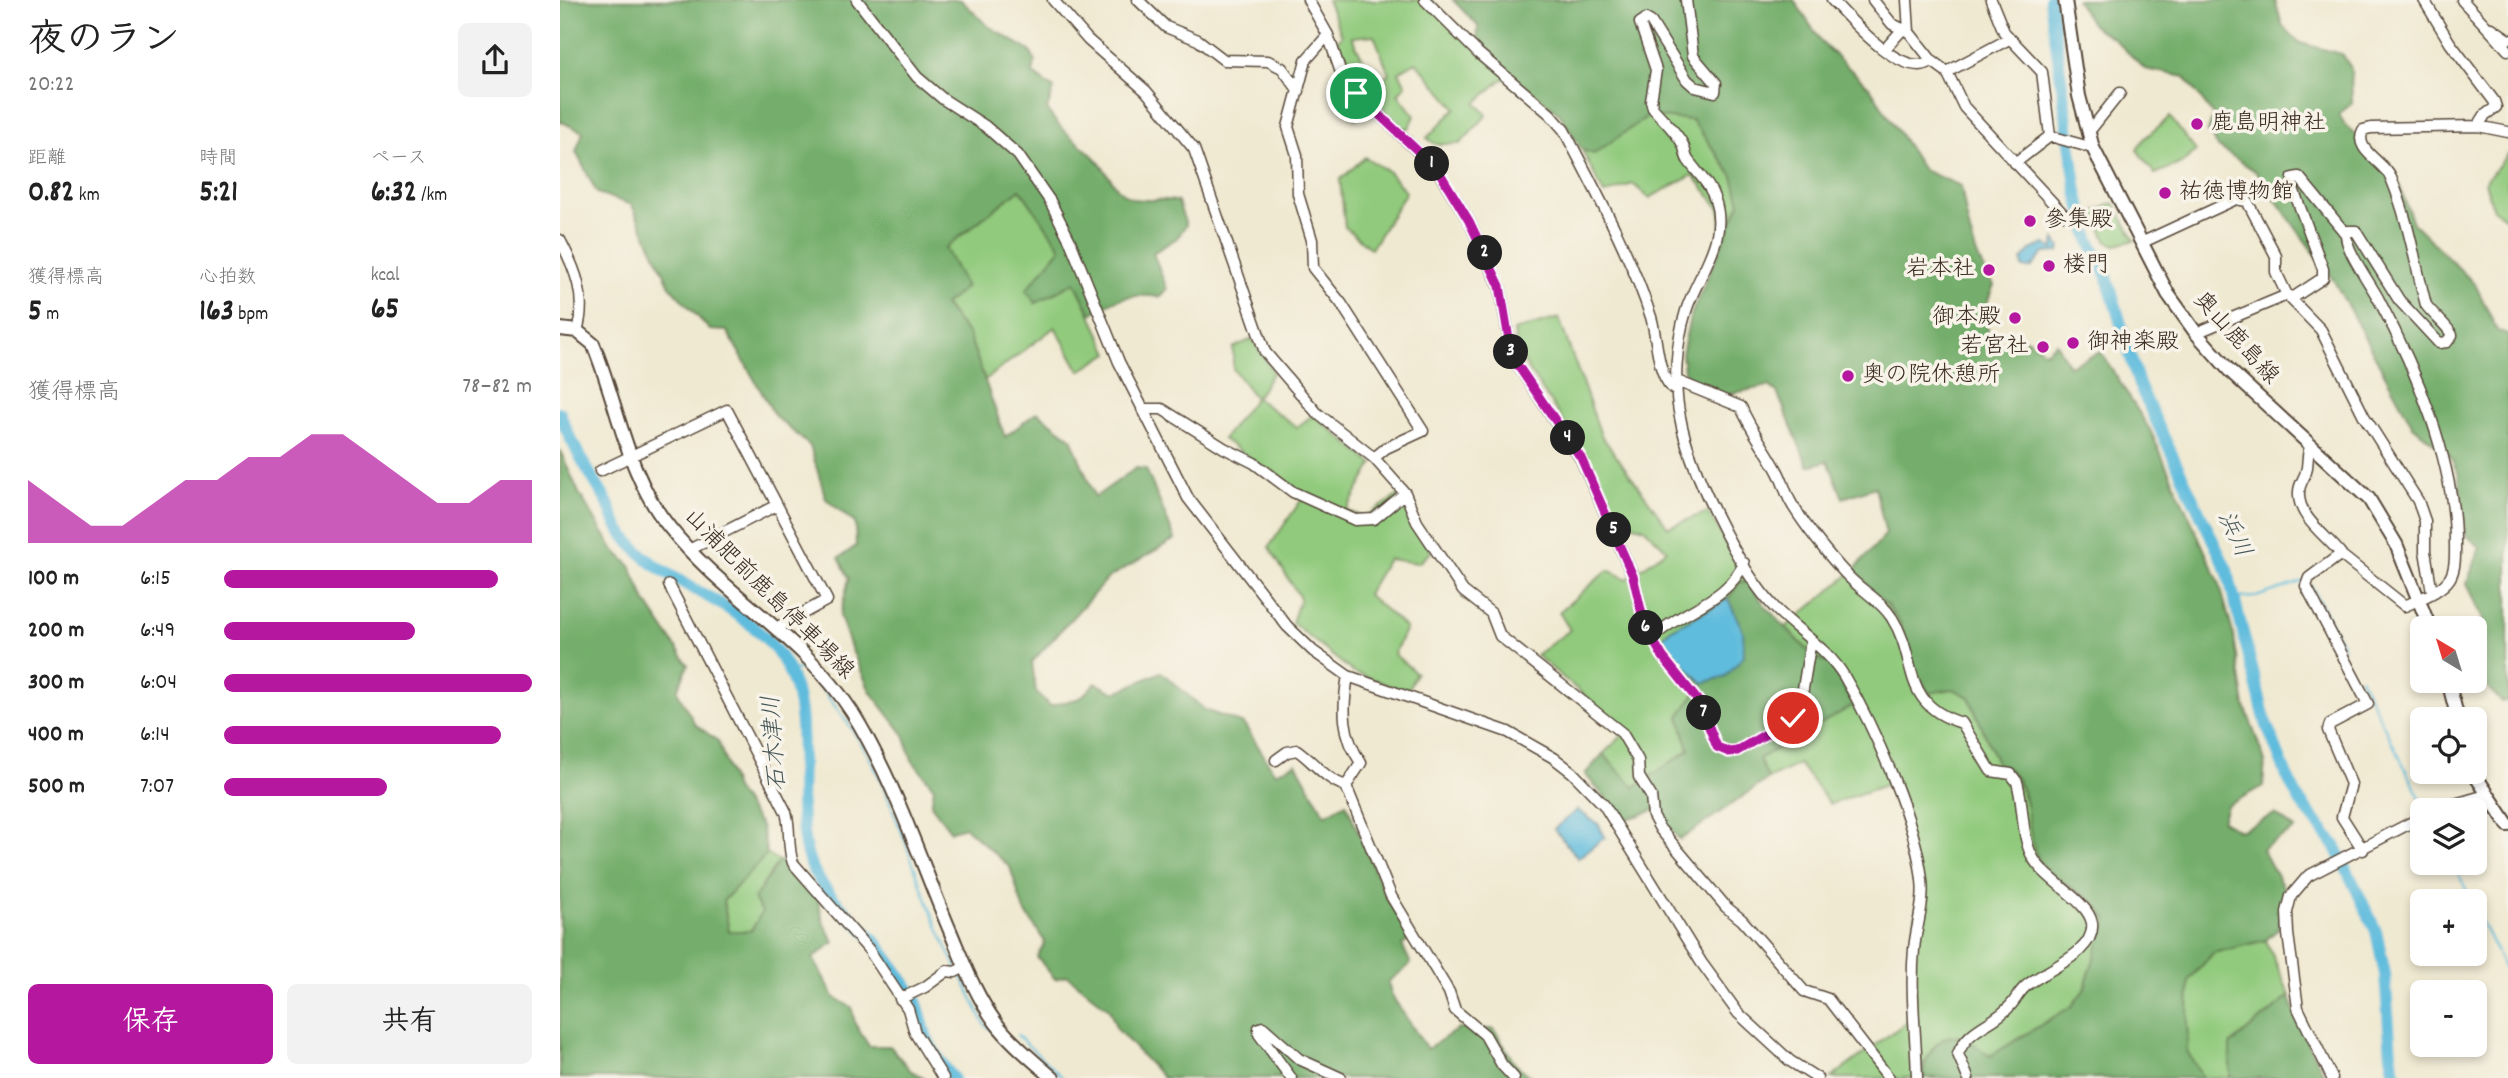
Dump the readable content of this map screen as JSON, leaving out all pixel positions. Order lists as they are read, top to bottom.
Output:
{
  "streets": {
    "main road": ["奥山鹿島線", "山浦肥前鹿島停車場線"]
  },
  "water": ["浜川", "石木津川"],
  "places": [
    "鹿島明神社",
    "祐徳博物館",
    "參集殿",
    "楼門",
    "岩本社",
    "御本殿",
    "御神楽殿",
    "若宮社",
    "奥の院休憩所"
  ],
  "north": "top left",
  "page": {
    "heading": ["夜のラン", "20:22"],
    "stats": [
      ["距離", "0.82 km"],
      ["時間", "5:21"],
      ["ペース", "6:32 /km"],
      ["獲得標高", "5 m"],
      ["心拍数", "163 bpm"],
      ["kcal", "65"]
    ],
    "pins": [
      "1",
      "2",
      "3",
      "4",
      "5",
      "6",
      "7"
    ],
    "chart": ["獲得標高", "78–82 m"],
    "list": [
      {
        "name": "100 m",
        "note": "6:15"
      },
      {
        "name": "200 m",
        "note": "6:49"
      },
      {
        "name": "300 m",
        "note": "6:04"
      },
      {
        "name": "400 m",
        "note": "6:14"
      },
      {
        "name": "500 m",
        "note": "7:07"
      }
    ],
    "map_buttons": ["+", "−"],
    "buttons": ["保存", "共有"]
  }
}
